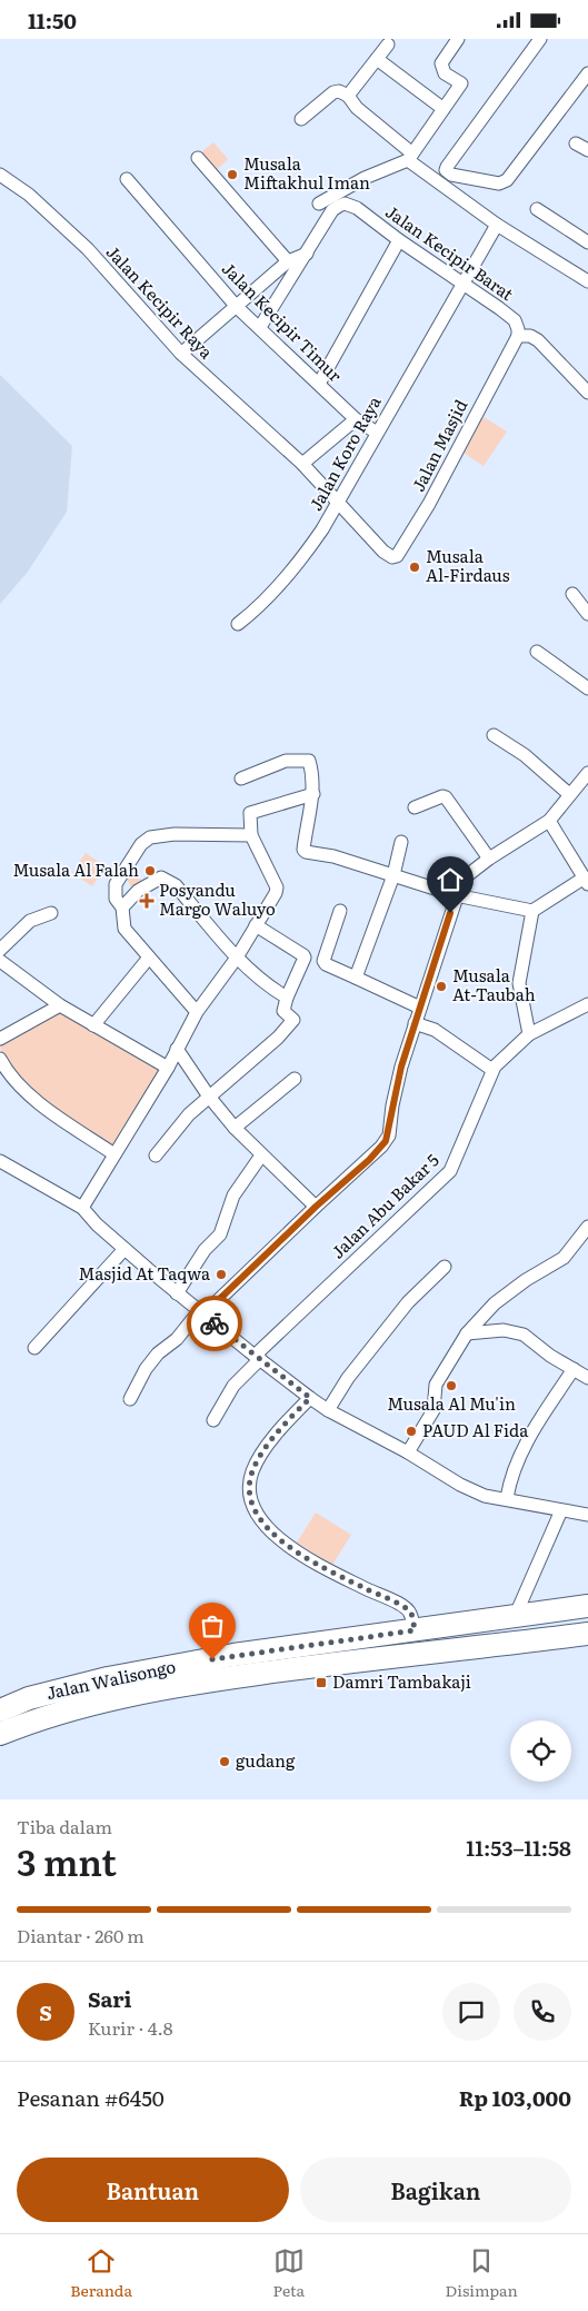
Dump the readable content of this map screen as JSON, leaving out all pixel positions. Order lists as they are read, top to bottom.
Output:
{
  "streets": {
    "highway": ["Jalan Walisongo"],
    "street": [
      "Jalan Kecipir Barat",
      "Jalan Kecipir Raya",
      "Jalan Kecipir Timur",
      "Jalan Masjid",
      "Jalan Koro Raya",
      "Jalan Abu Bakar 5"
    ]
  },
  "crossings": [
    ["Jalan Kecipir Barat", "Jalan Masjid"],
    ["Jalan Kecipir Barat", "Jalan Koro Raya"],
    ["Jalan Kecipir Raya", "Jalan Masjid"],
    ["Jalan Kecipir Raya", "Jalan Koro Raya"],
    ["Jalan Kecipir Timur", "Jalan Koro Raya"]
  ],
  "places": {
    "other": [
      "Musala Miftakhul Iman",
      "Musala Al-Firdaus",
      "Musala Al Falah",
      "Musala At-Taubah",
      "Masjid At Taqwa",
      "Musala Al Mu'in",
      "PAUD Al Fida",
      "gudang"
    ],
    "health": ["Posyandu Margo Waluyo"],
    "transit": ["Damri Tambakaji"]
  },
  "page": {
    "status": "11:50",
    "heading": ["3 mnt", "Tiba dalam", "11:53–11:58"],
    "panel": [
      "Sari",
      "Kurir · 4.8",
      "Pesanan #6450",
      "Rp 103,000"
    ],
    "bar": "Diantar · 260 m",
    "round": "S",
    "buttons": ["Bantuan", "Bagikan"],
    "tabs": ["Beranda", "Peta", "Disimpan"]
  }
}
